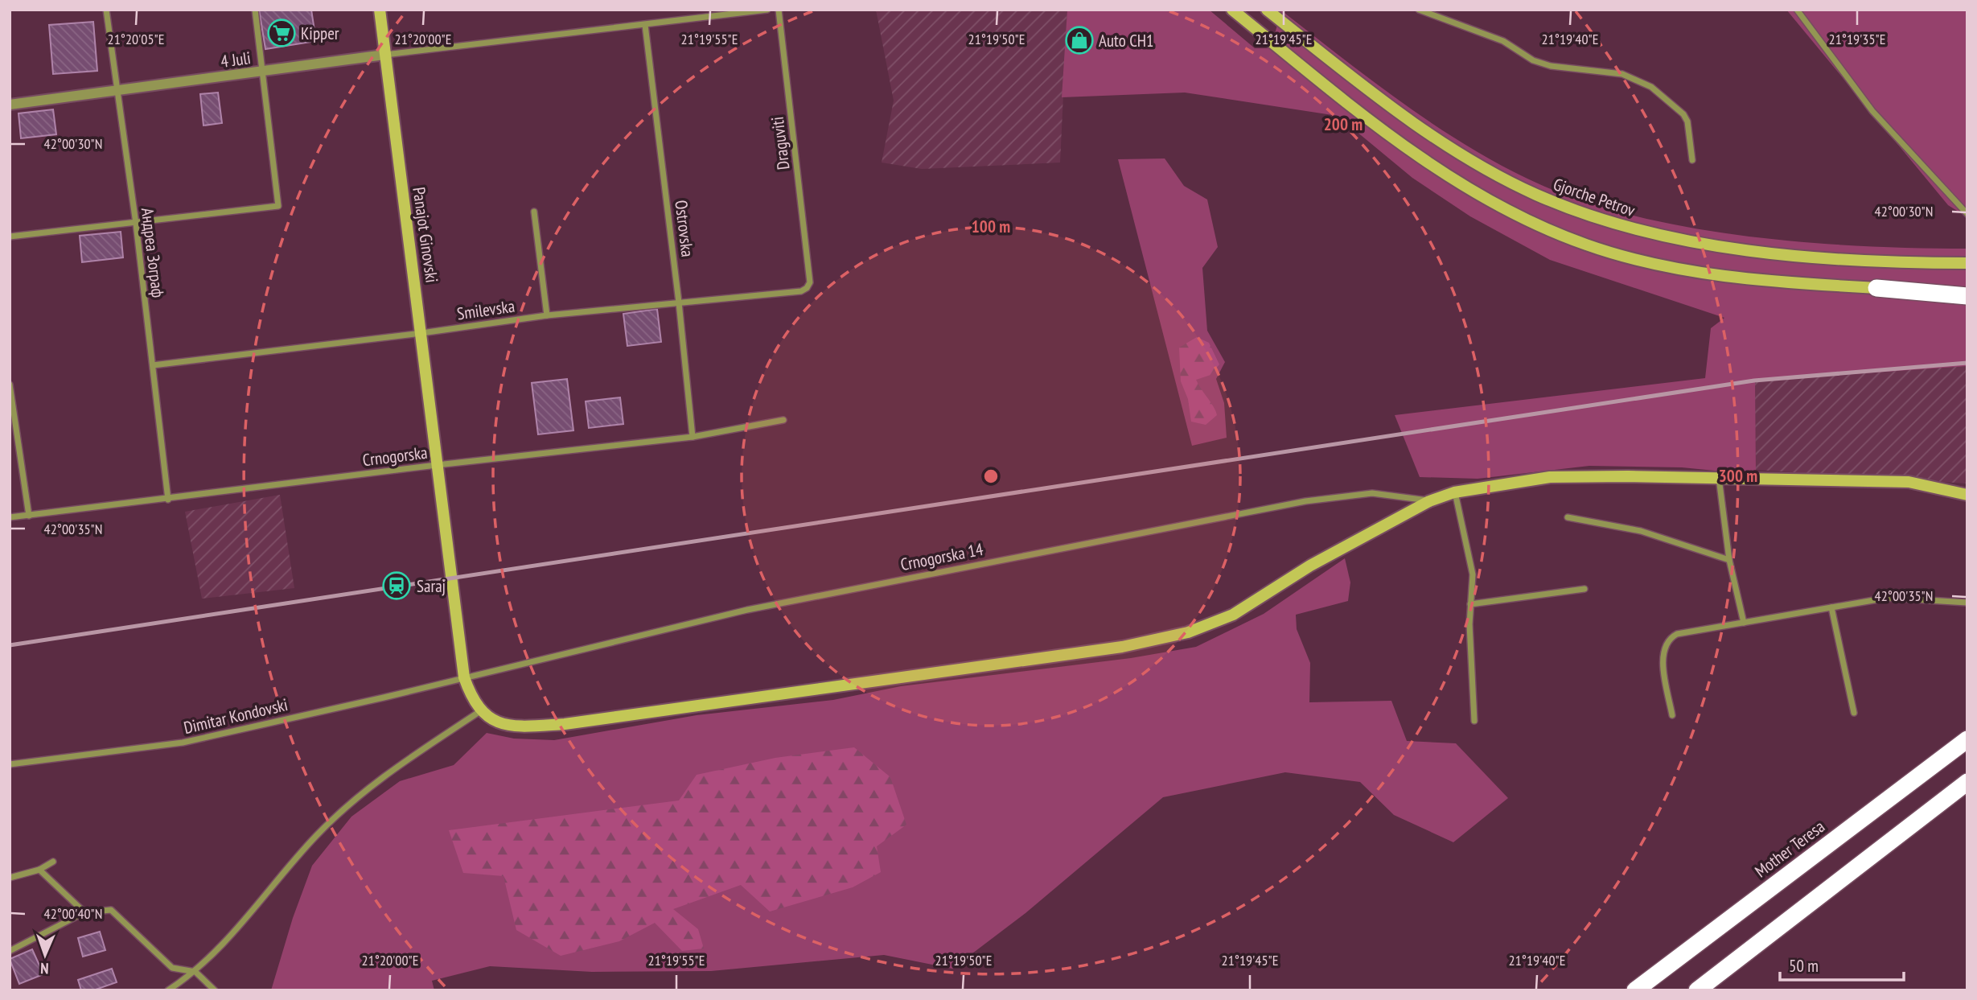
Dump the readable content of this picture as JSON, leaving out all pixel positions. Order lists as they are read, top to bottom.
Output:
{
  "streets": {
    "highway": ["Mother Teresa"],
    "main road": ["Gjorche Petrov", "Panajot Ginovski"],
    "street": [
      "4 Juli",
      "Draguviti",
      "Ostrovska",
      "Андреа Зограф",
      "Smilevska",
      "Crnogorska",
      "Crnogorska 14",
      "Dimitar Kondovski"
    ]
  },
  "crossings": [
    ["4 Juli", "Ostrovska"],
    ["4 Juli", "Panajot Ginovski"],
    ["4 Juli", "Андреа Зограф"],
    ["Draguviti", "Smilevska"],
    ["Ostrovska", "Smilevska"],
    ["Ostrovska", "Crnogorska"],
    ["Panajot Ginovski", "Smilevska"],
    ["Panajot Ginovski", "Crnogorska"],
    ["Panajot Ginovski", "Crnogorska 14"],
    ["Panajot Ginovski", "Dimitar Kondovski"],
    ["Андреа Зограф", "Smilevska"],
    ["Андреа Зограф", "Crnogorska"],
    ["Crnogorska 14", "Dimitar Kondovski"]
  ],
  "places": {
    "supermarket": ["Kipper"],
    "shop": ["Auto CH1"],
    "station": ["Saraj"]
  },
  "scale_bar": "50 m",
  "north": "bottom",
  "coordinates": [
    "21°20'05\"E",
    "21°20'00\"E",
    "21°19'55\"E",
    "21°19'50\"E",
    "21°19'45\"E",
    "21°19'40\"E",
    "21°19'35\"E",
    "42°00'30\"N",
    "42°00'35\"N",
    "42°00'40\"N"
  ],
  "rings": ["200 m", "100 m", "300 m"]
}
